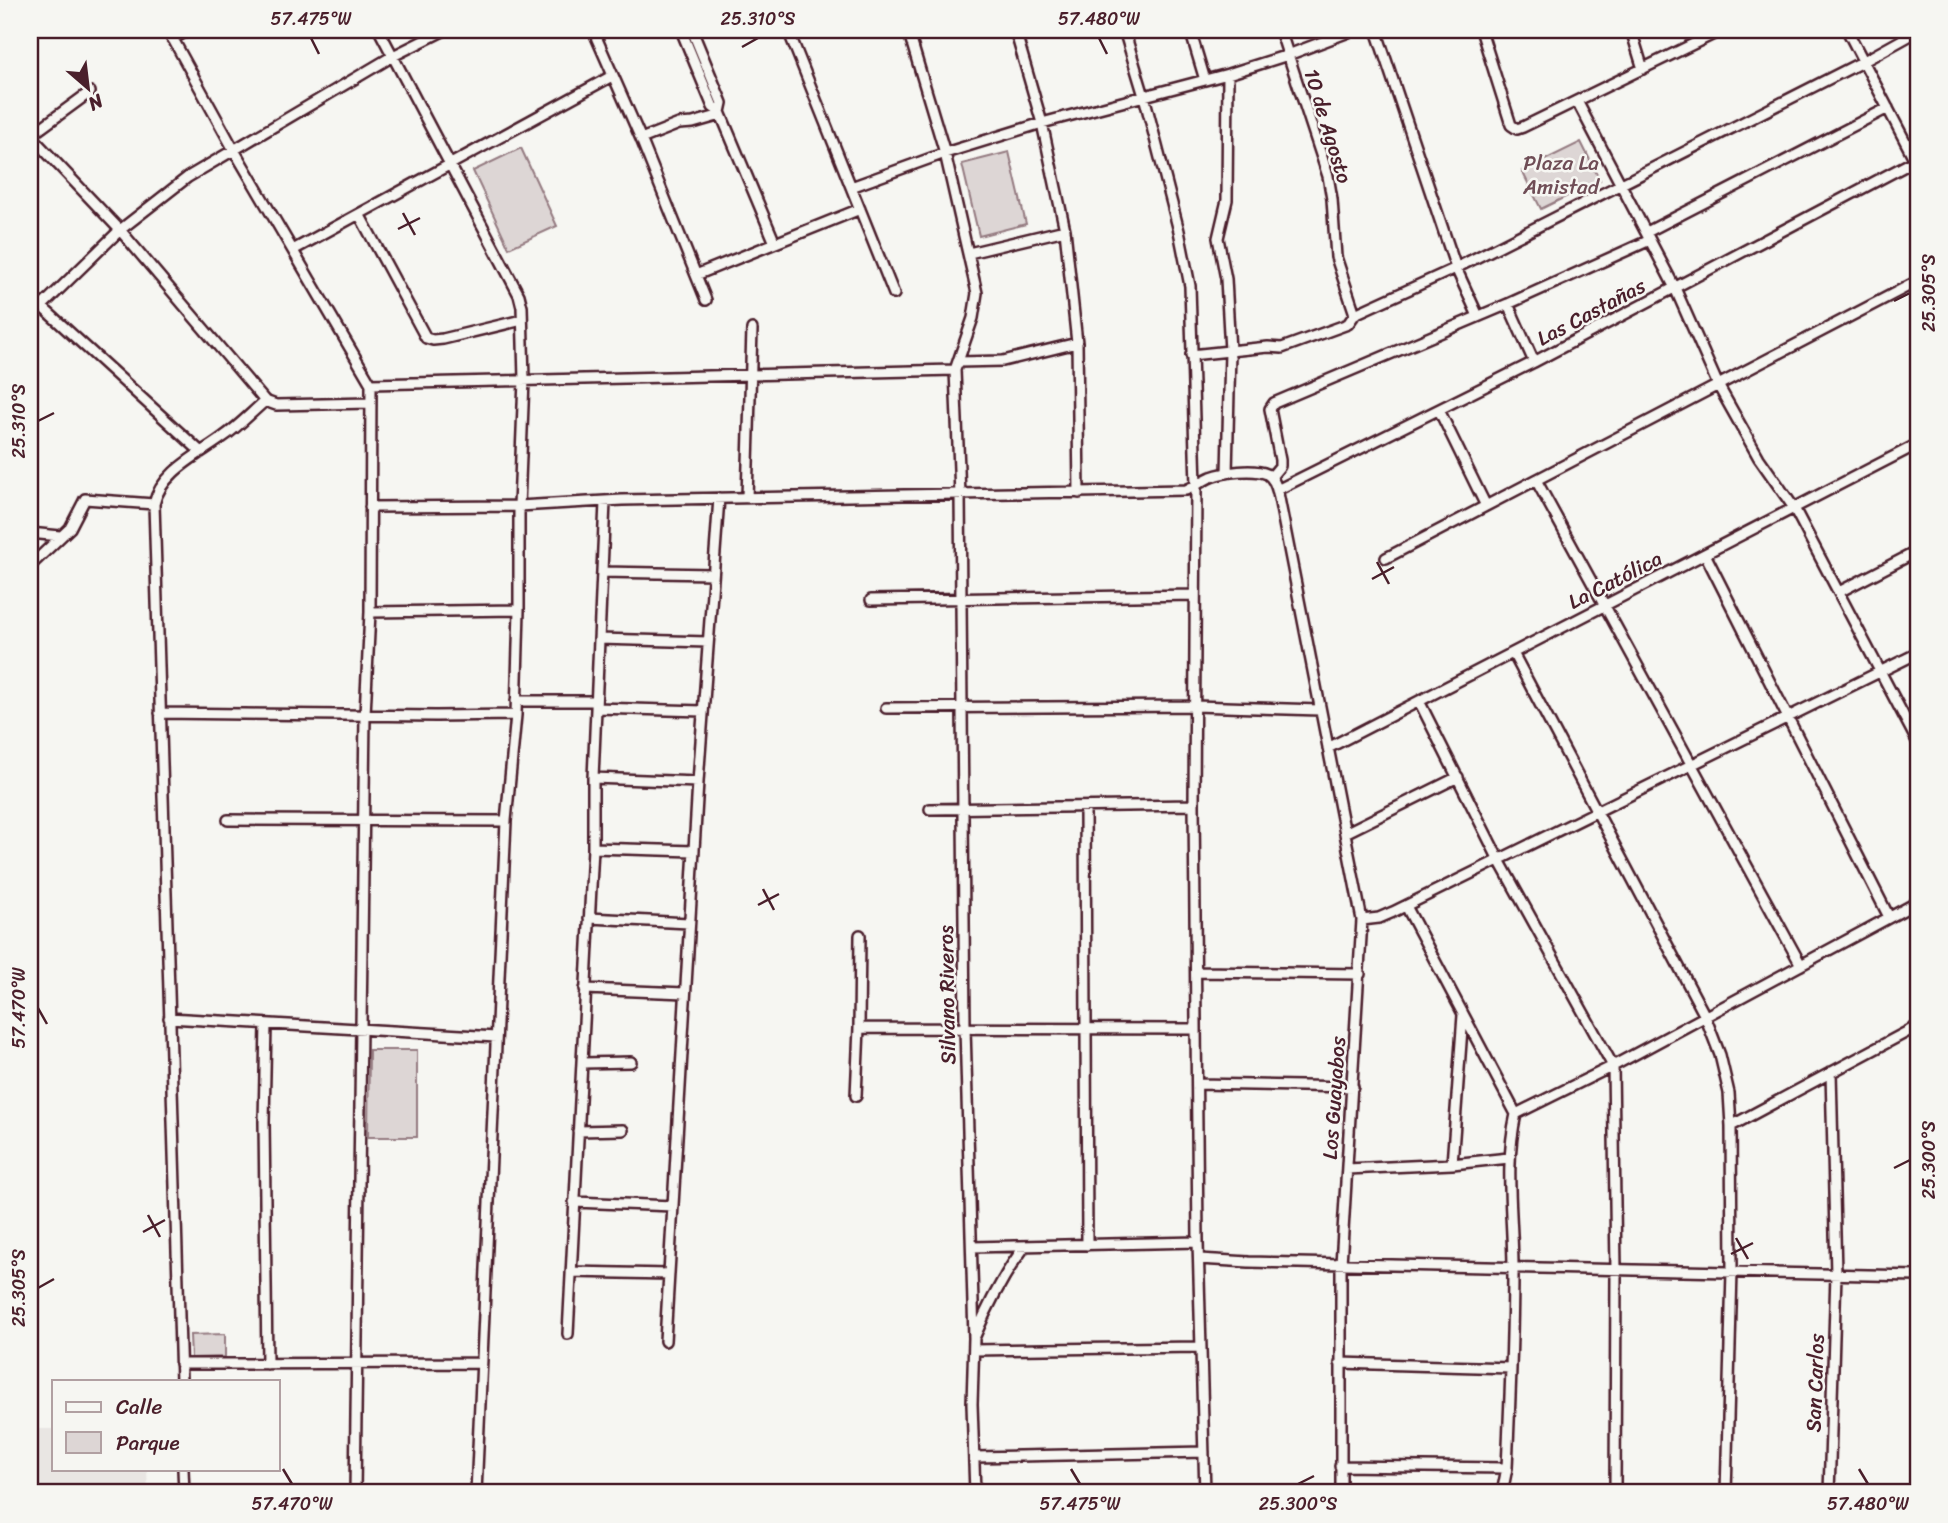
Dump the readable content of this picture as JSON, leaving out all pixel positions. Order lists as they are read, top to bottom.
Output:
{
  "streets": {
    "street": [
      "10 de Agosto",
      "Las Castañas",
      "La Católica",
      "Silvano Riveros",
      "Los Guayabos",
      "San Carlos"
    ]
  },
  "crossings": [
    ["Las Castañas", "Los Guayabos"],
    ["La Católica", "Los Guayabos"]
  ],
  "parks": ["Plaza La Amistad"],
  "legend": ["Calle", "Parque"],
  "north": "bottom right",
  "coordinates": [
    "57.475°W",
    "25.310°S",
    "57.480°W",
    "25.305°S",
    "57.470°W",
    "25.300°S"
  ]
}
